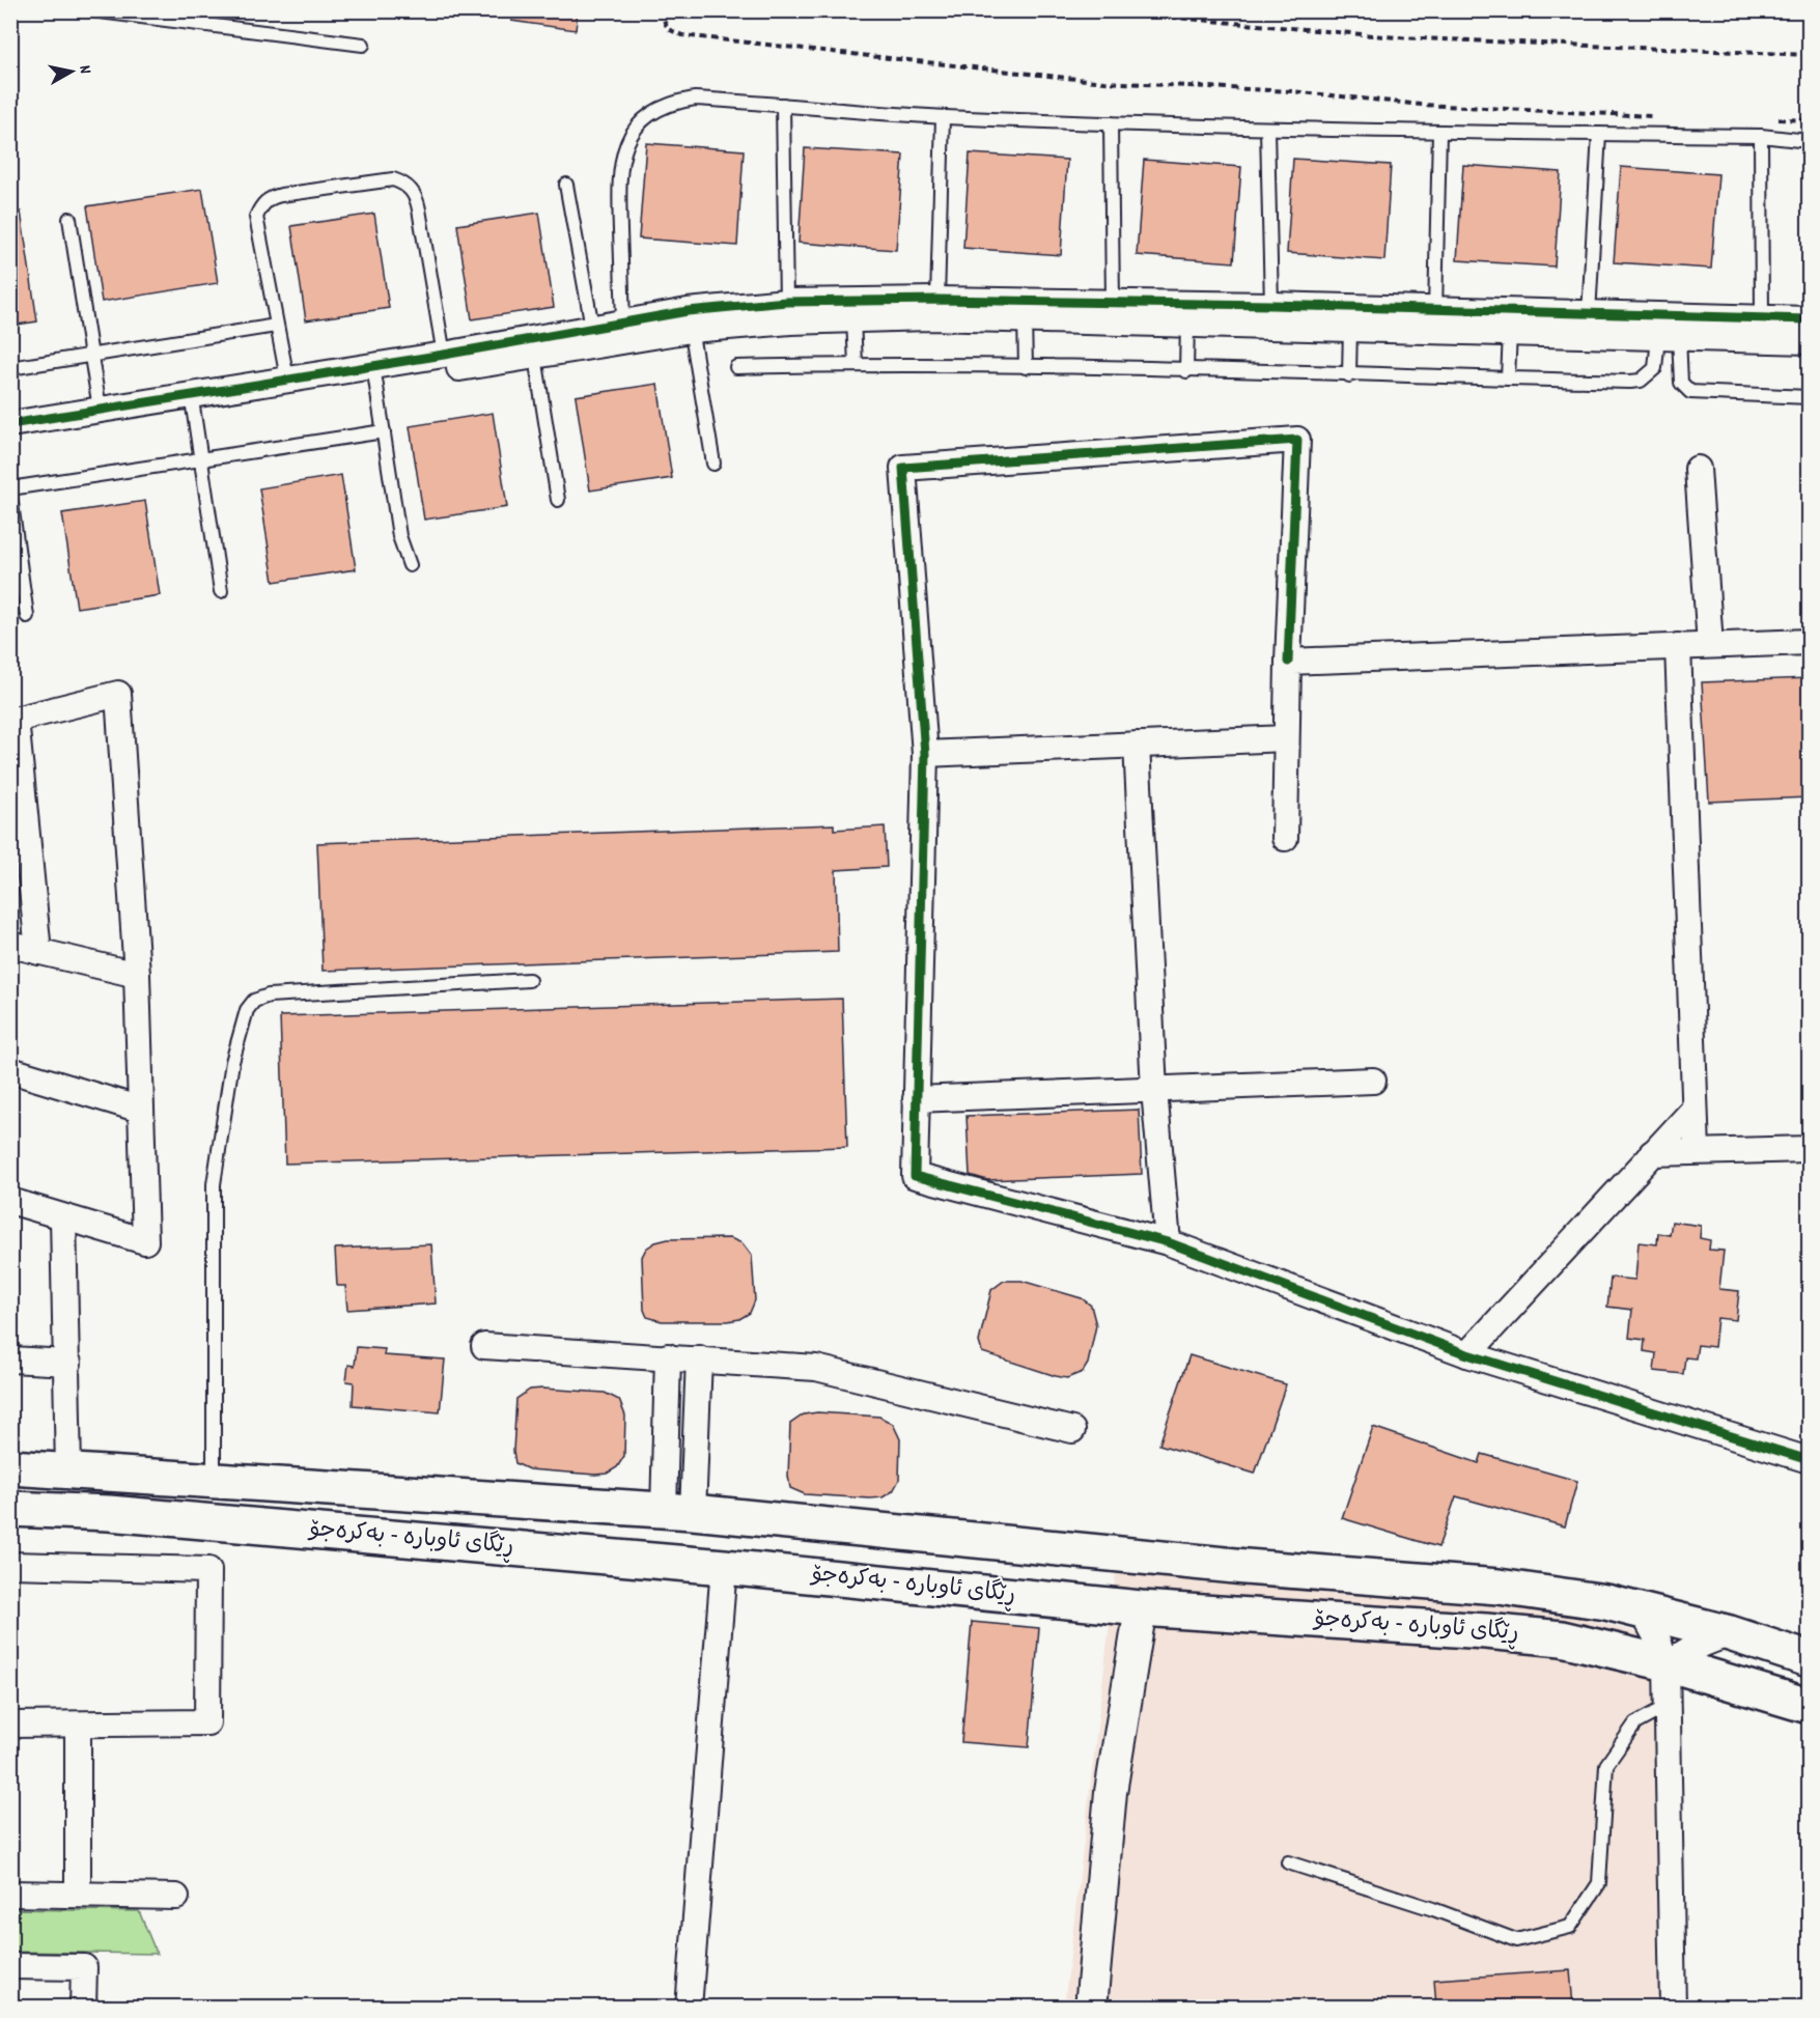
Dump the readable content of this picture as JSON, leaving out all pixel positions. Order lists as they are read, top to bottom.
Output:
{
  "streets": {
    "main road": ["ڕێگای ئاوبارە - بەکرەجۆ"]
  },
  "north": "right"
}
